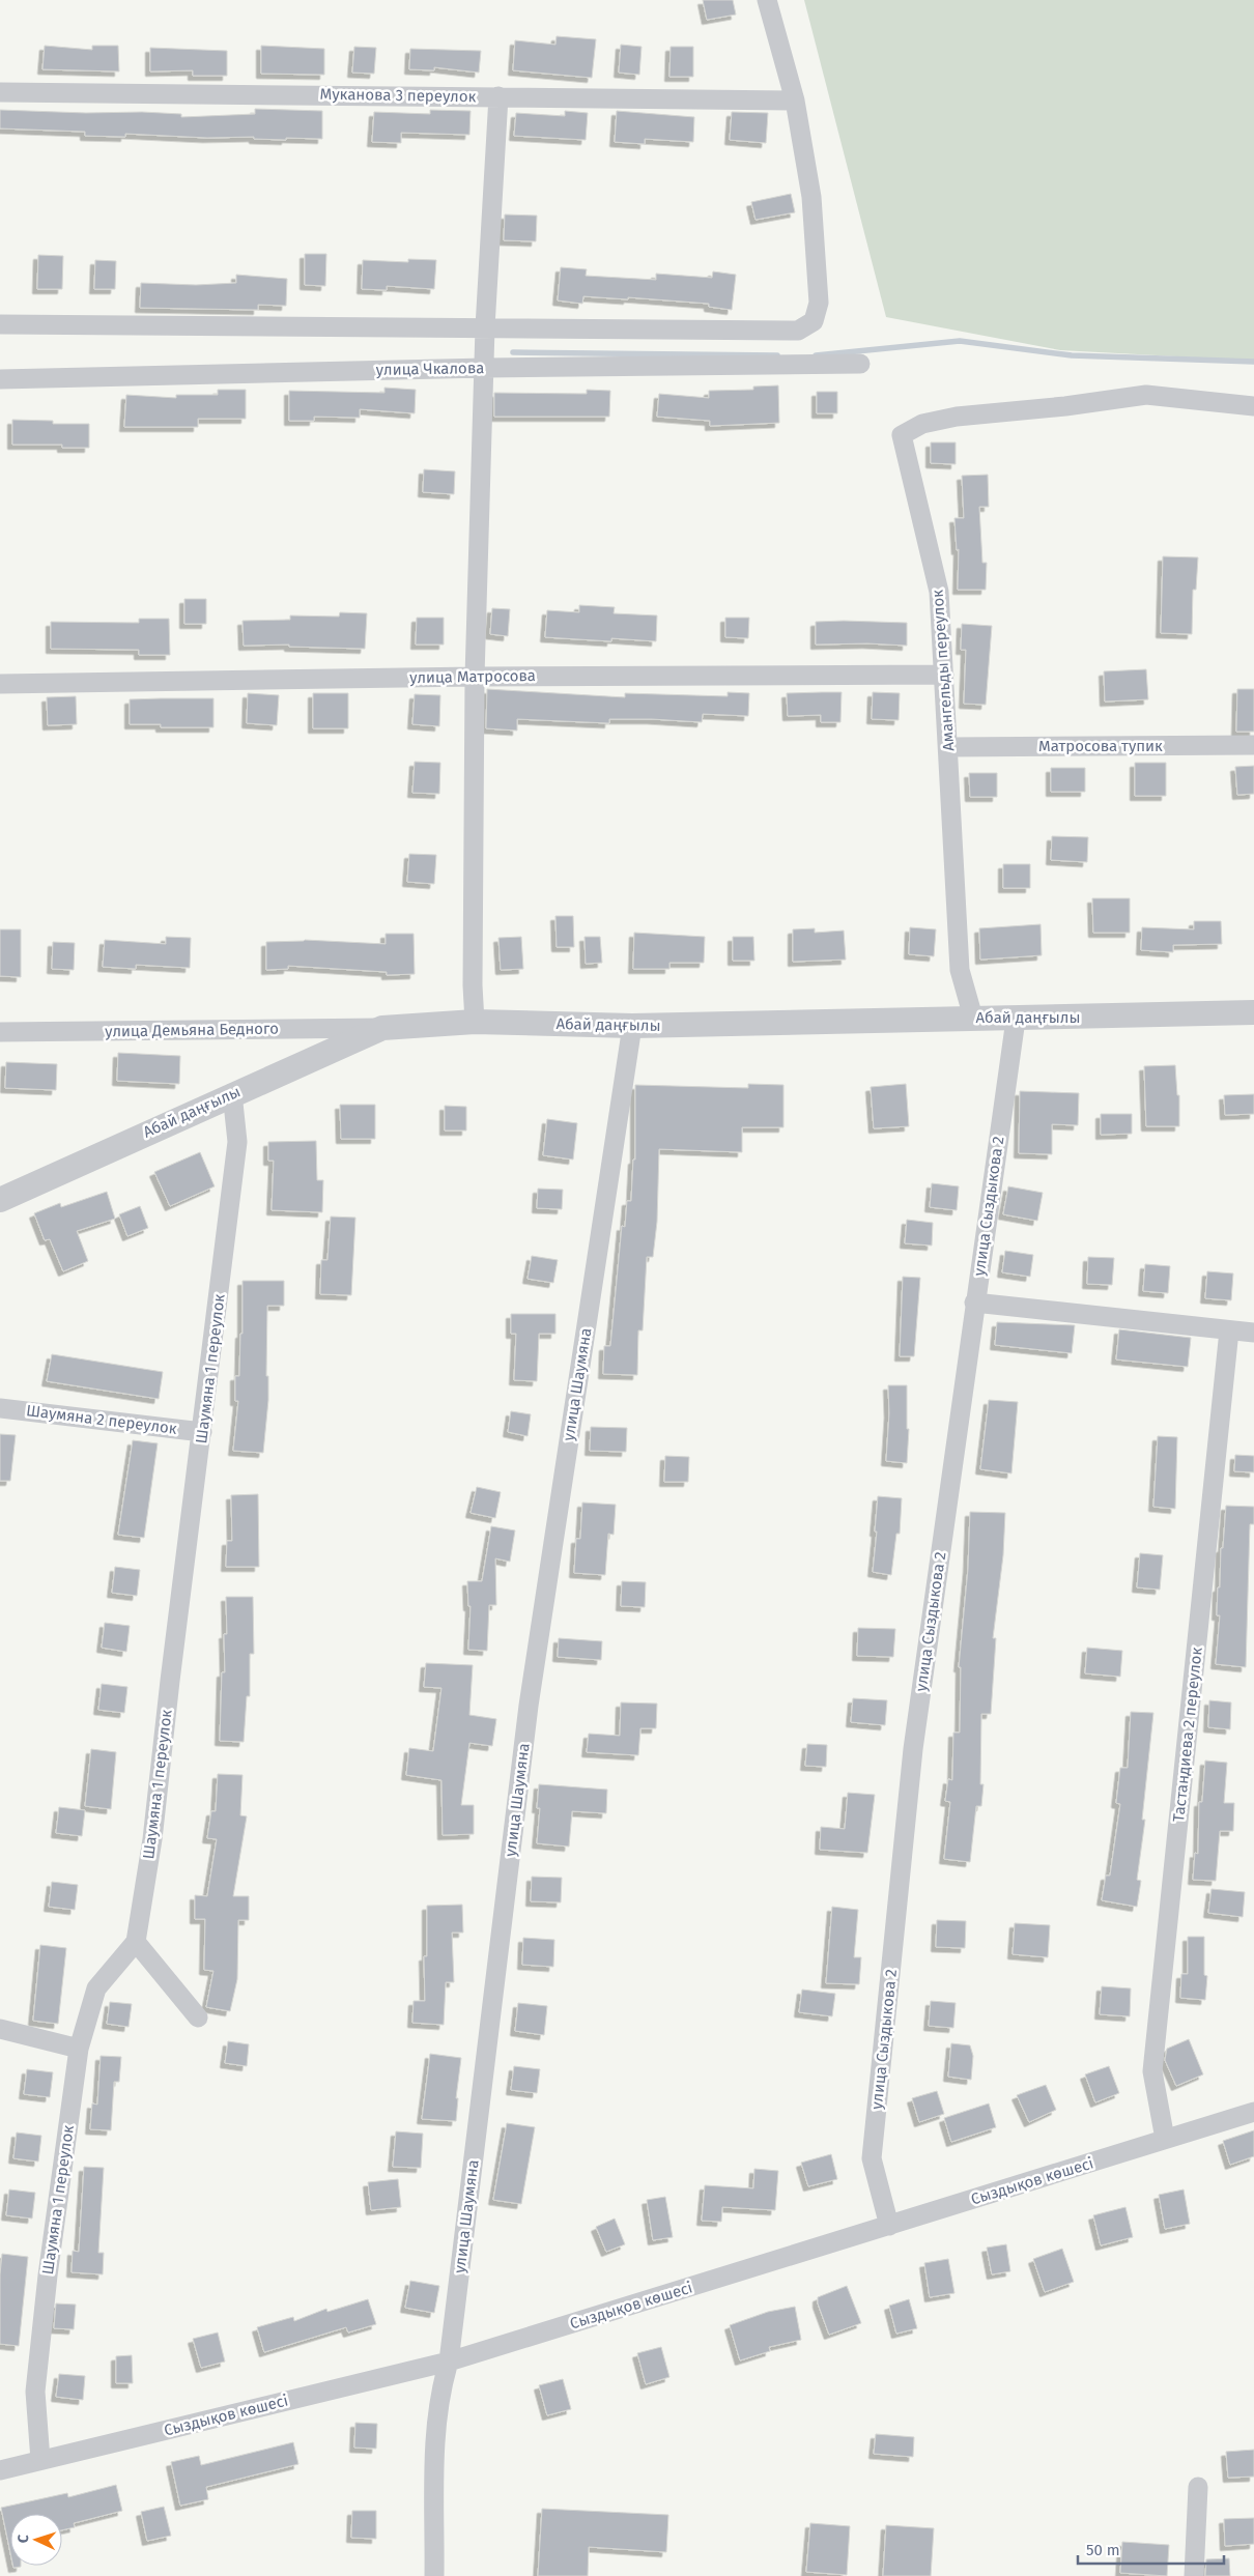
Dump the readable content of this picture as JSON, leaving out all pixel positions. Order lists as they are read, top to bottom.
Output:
{
  "streets": {
    "street": [
      "Муканова 3 переулок",
      "улица Чкалова",
      "Амангельды переулок",
      "улица Матросова",
      "Матросова тупик",
      "Абай даңғылы",
      "улица Демьяна Бедного",
      "улица Сыздыкова 2",
      "Шаумяна 1 переулок",
      "улица Шаумяна",
      "Шаумяна 2 переулок",
      "Тастандиева 2 переулок",
      "Сыздықов көшесі"
    ]
  },
  "crossings": [
    ["Амангельды переулок", "улица Матросова"],
    ["Амангельды переулок", "Матросова тупик"],
    ["Амангельды переулок", "Абай даңғылы"],
    ["Абай даңғылы", "улица Демьяна Бедного"],
    ["Абай даңғылы", "улица Сыздыкова 2"],
    ["Абай даңғылы", "Шаумяна 1 переулок"],
    ["Абай даңғылы", "улица Шаумяна"],
    ["улица Сыздыкова 2", "Сыздықов көшесі"],
    ["Шаумяна 1 переулок", "Шаумяна 2 переулок"],
    ["Шаумяна 1 переулок", "Сыздықов көшесі"],
    ["улица Шаумяна", "Сыздықов көшесі"],
    ["Тастандиева 2 переулок", "Сыздықов көшесі"]
  ],
  "scale_bar": "50 m",
  "north": "left"
}
